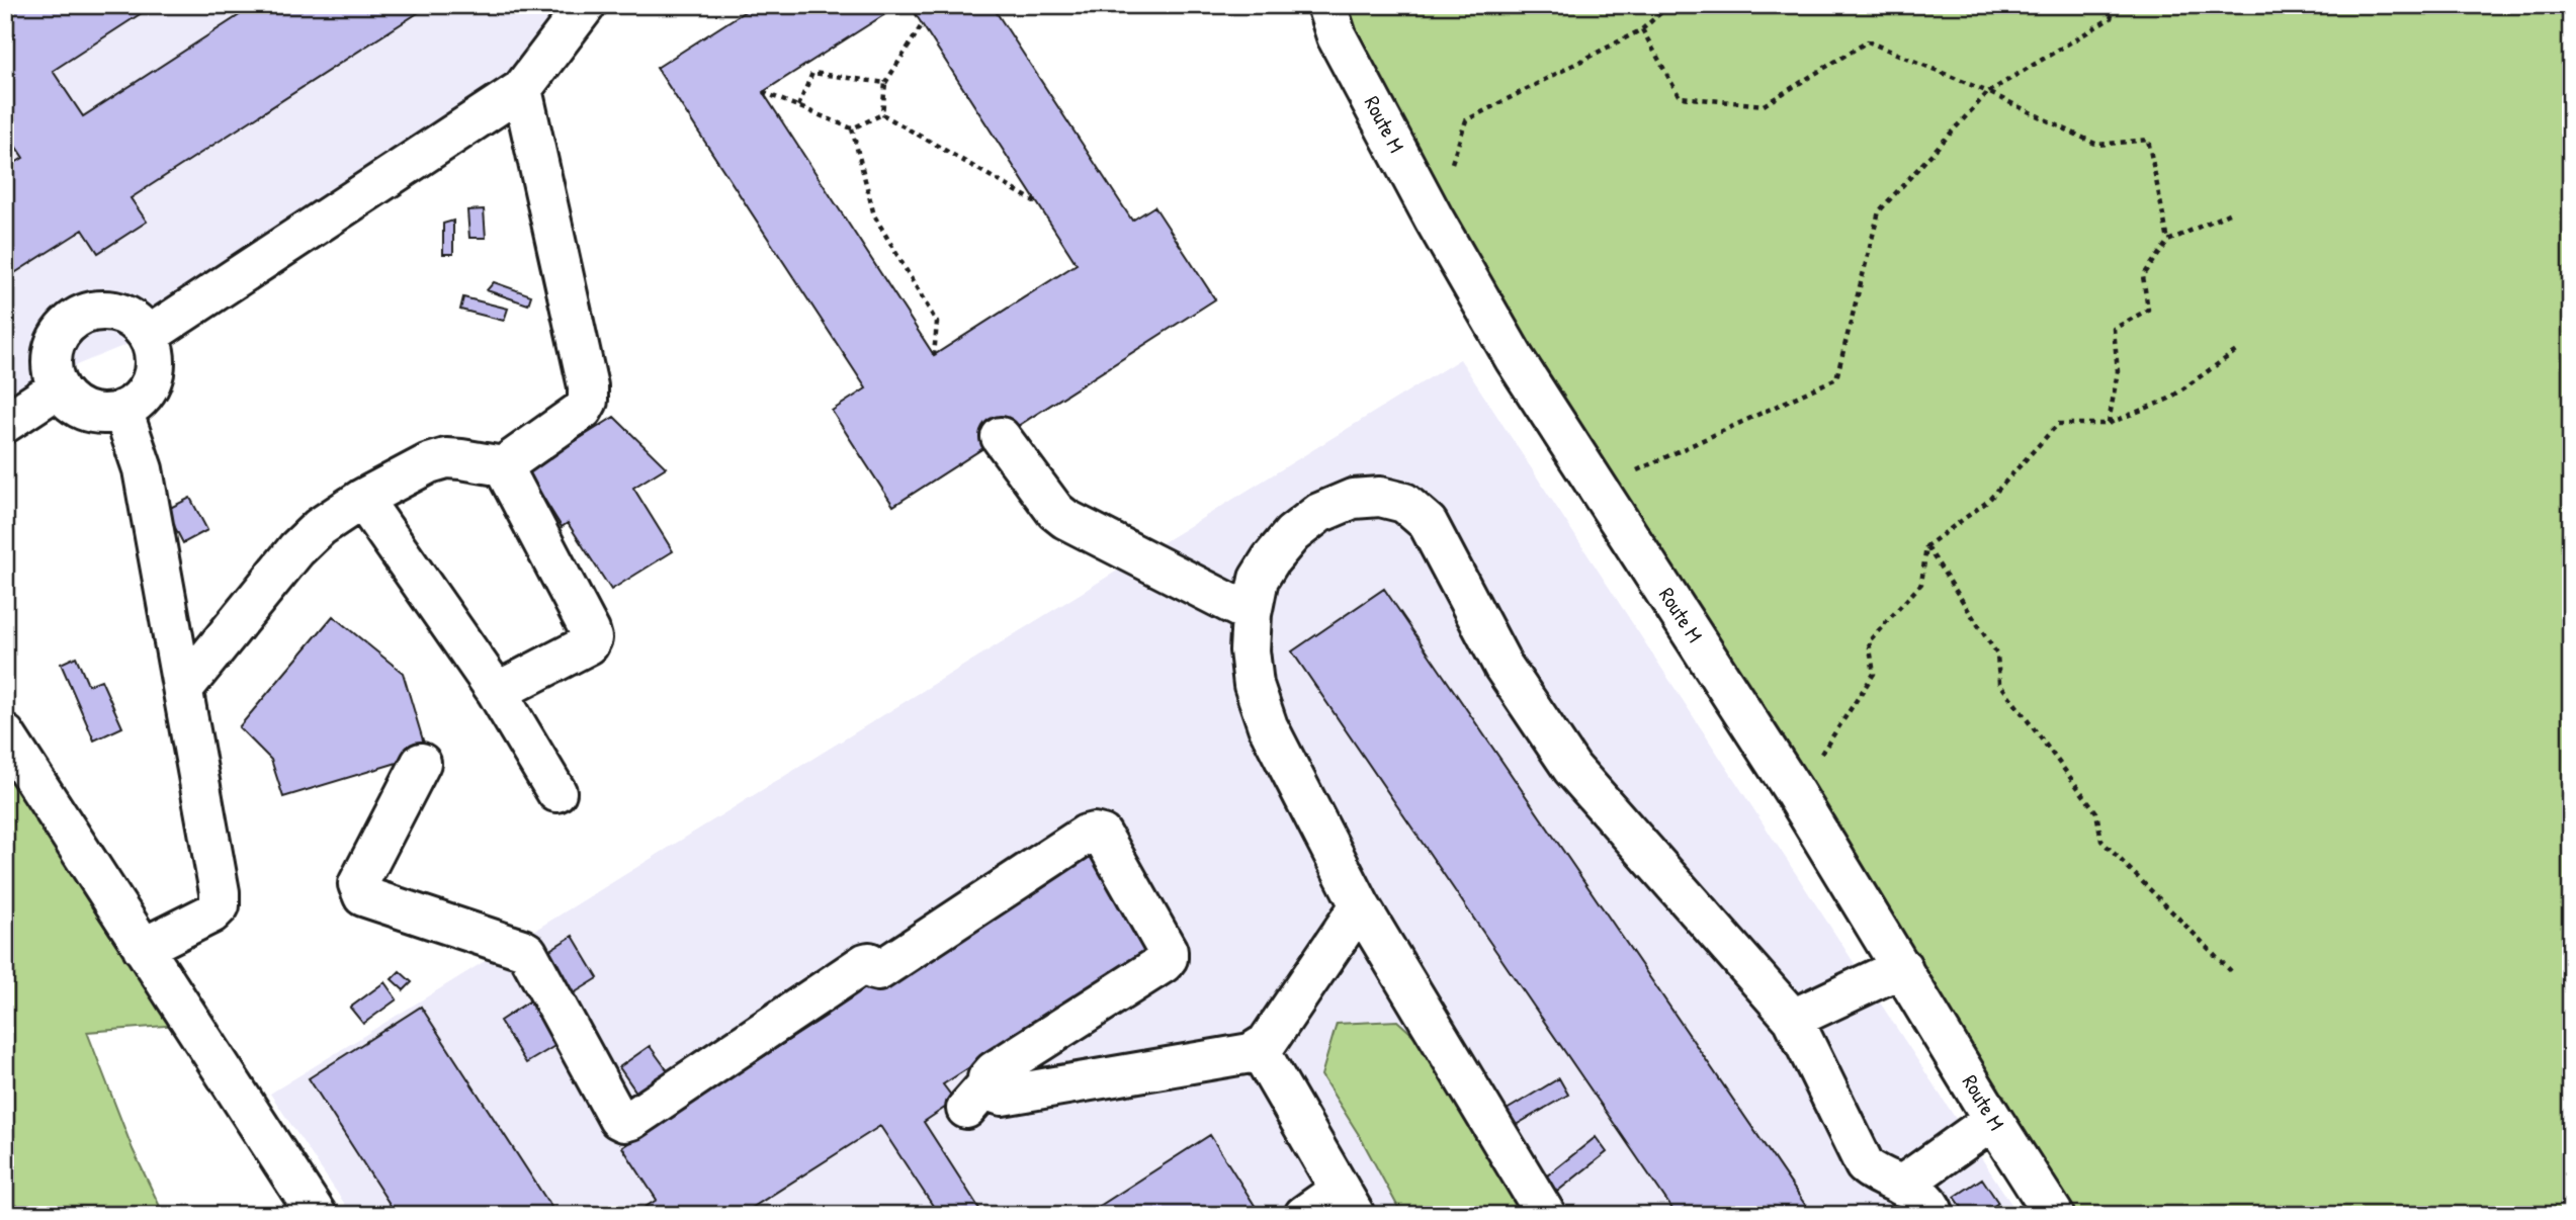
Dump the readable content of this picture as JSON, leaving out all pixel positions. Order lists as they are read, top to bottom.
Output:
{
  "streets": {
    "lane": ["Route M"]
  }
}
